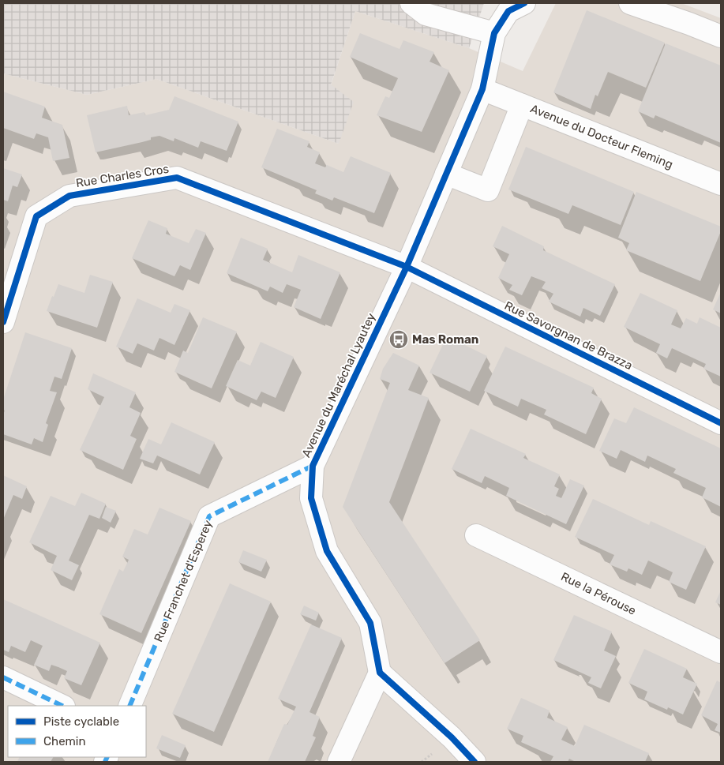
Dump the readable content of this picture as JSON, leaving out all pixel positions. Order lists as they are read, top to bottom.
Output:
{
  "streets": {
    "street": [
      "Avenue du Docteur Fleming",
      "Rue Charles Cros",
      "Rue Savorgnan de Brazza",
      "Avenue du Maréchal Lyautey",
      "Rue Franchet d'Esperey",
      "Rue la Pérouse"
    ]
  },
  "crossings": [
    ["Avenue du Docteur Fleming", "Avenue du Maréchal Lyautey"],
    ["Rue Charles Cros", "Rue Savorgnan de Brazza"],
    ["Rue Charles Cros", "Avenue du Maréchal Lyautey"],
    ["Rue Savorgnan de Brazza", "Avenue du Maréchal Lyautey"],
    ["Avenue du Maréchal Lyautey", "Rue Franchet d'Esperey"]
  ],
  "places": {
    "bus stop": ["Mas Roman"]
  },
  "legend": ["Piste cyclable", "Chemin"]
}
